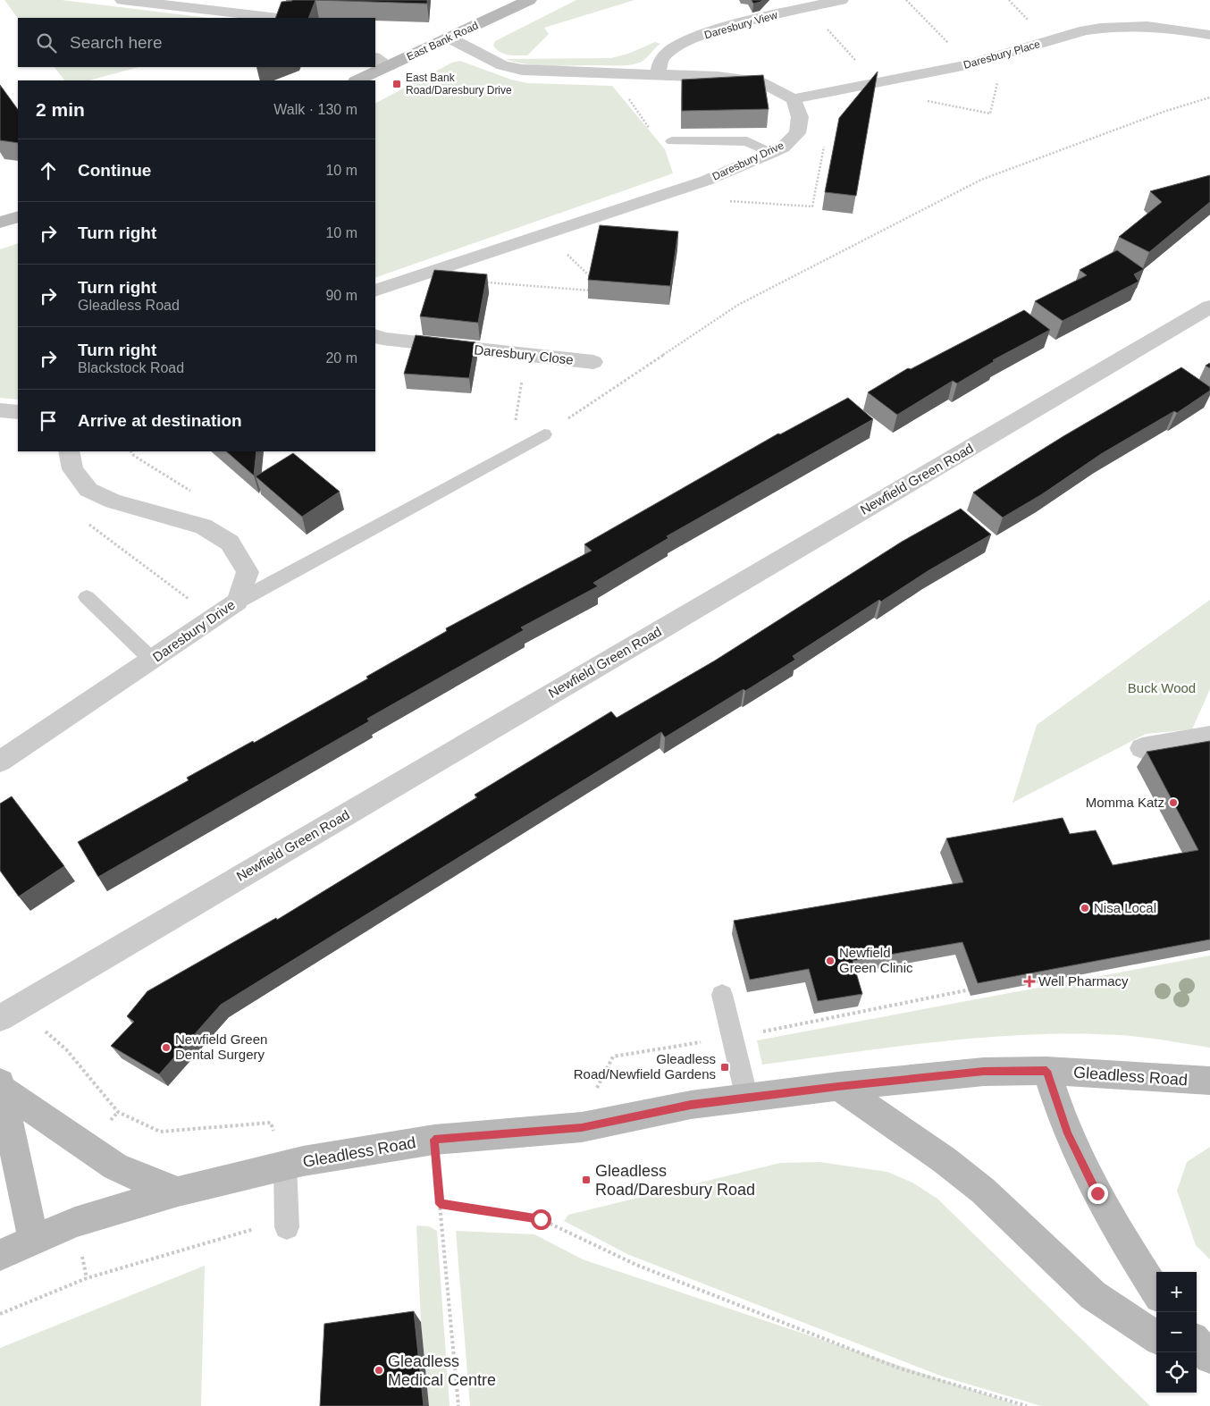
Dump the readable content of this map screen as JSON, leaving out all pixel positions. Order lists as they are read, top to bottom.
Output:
{
  "streets": {
    "street": [
      "Daresbury View",
      "East Bank Road",
      "Daresbury Place",
      "Daresbury Drive",
      "Daresbury Close",
      "Newfield Green Road",
      "Gleadless Road"
    ]
  },
  "crossings": [
    ["Daresbury Place", "Daresbury Drive"]
  ],
  "parks": ["Buck Wood"],
  "places": {
    "transit": ["East Bank Road/Daresbury Drive", "Gleadless Road/Newfield Gardens", "Gleadless Road/Daresbury Road"],
    "other": [
      "Momma Katz",
      "Nisa Local",
      "Newfield Green Clinic",
      "Newfield Green Dental Surgery",
      "Gleadless Medical Centre"
    ],
    "health": ["Well Pharmacy"]
  },
  "page": {
    "search": "Search here",
    "heading": ["2 min", "Walk · 130 m"],
    "list": [
      ["Continue", "10 m"],
      ["Turn right", "10 m"],
      ["Turn right", "Gleadless Road", "90 m"],
      ["Turn right", "Blackstock Road", "20 m"],
      "Arrive at destination"
    ],
    "map_buttons": ["+", "−"]
  }
}
